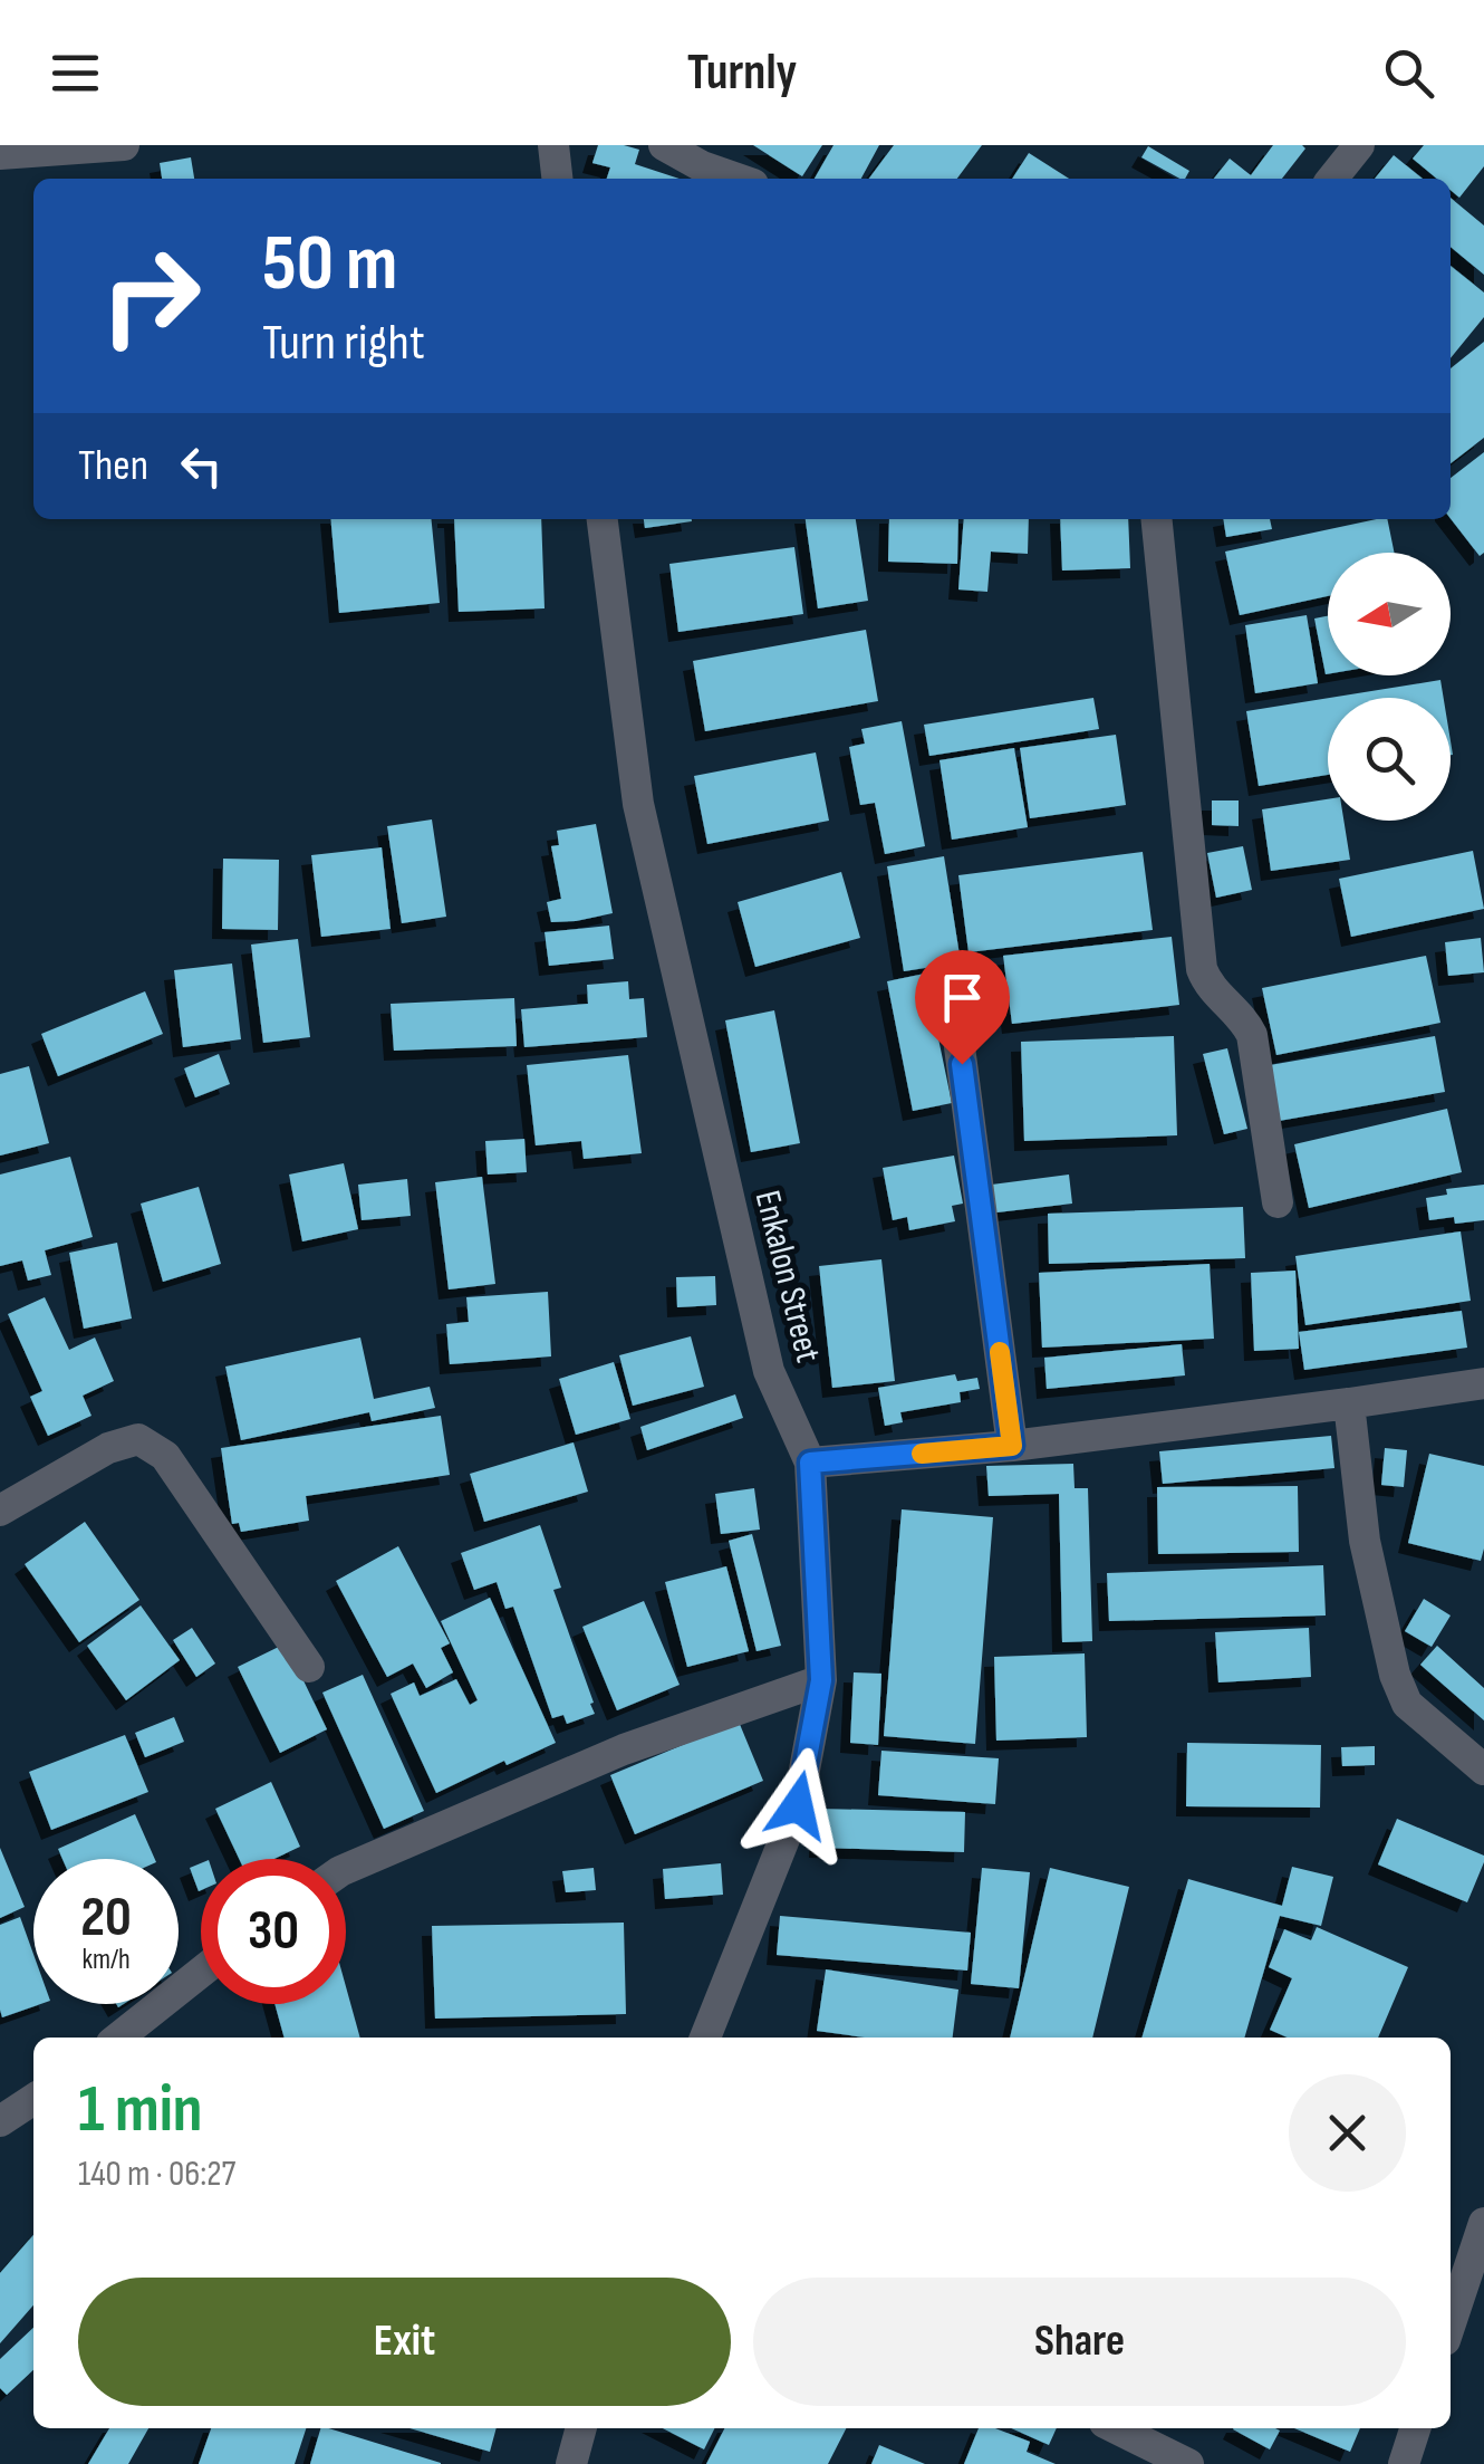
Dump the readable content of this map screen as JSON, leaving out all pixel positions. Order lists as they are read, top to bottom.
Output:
{
  "streets": {
    "street": ["Enkalon Street"]
  },
  "north": "left",
  "page": {
    "header": "Turnly",
    "turn": ["50 m", "Turn right"],
    "then": "Then",
    "speed": "20 km/h",
    "limit": "30",
    "heading": ["1 min", "140 m · 06:27"],
    "buttons": ["Exit", "Share"]
  }
}
